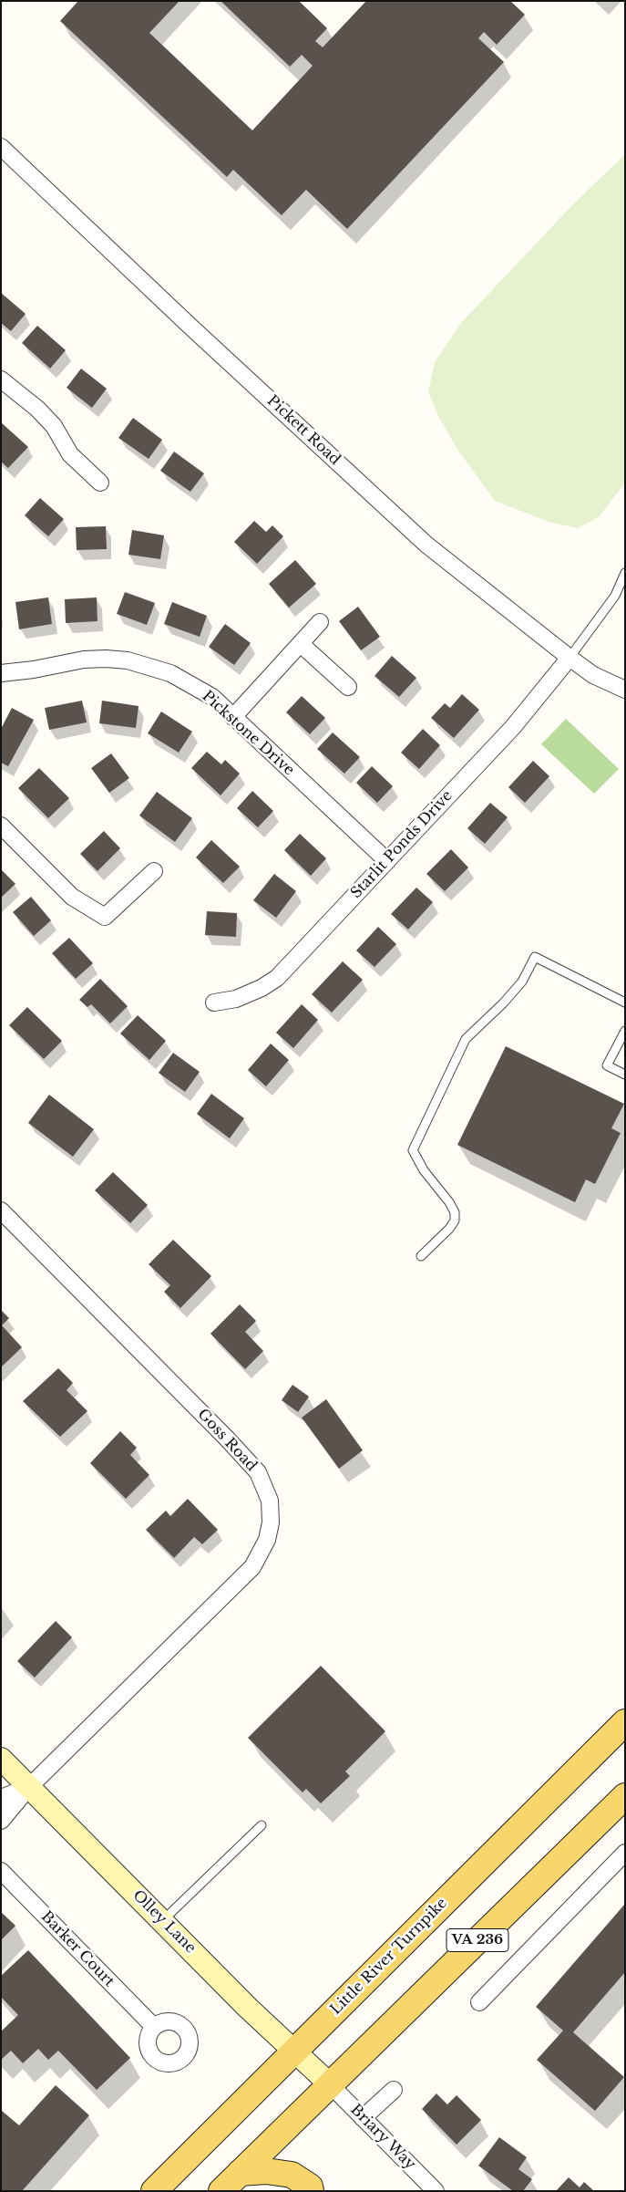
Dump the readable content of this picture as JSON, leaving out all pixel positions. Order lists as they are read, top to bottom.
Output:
{
  "streets": {
    "main road": ["Olley Lane", "VA 236", "Little River Turnpike"],
    "street": [
      "Pickett Road",
      "Pickstone Drive",
      "Starlit Ponds Drive",
      "Goss Road",
      "Barker Court",
      "Briary Way"
    ]
  },
  "crossings": [
    ["Pickett Road", "Starlit Ponds Drive"],
    ["Pickstone Drive", "Starlit Ponds Drive"],
    ["Goss Road", "Olley Lane"],
    ["Olley Lane", "VA 236"],
    ["Olley Lane", "Little River Turnpike"],
    ["Olley Lane", "Briary Way"],
    ["VA 236", "Briary Way"]
  ]
}
